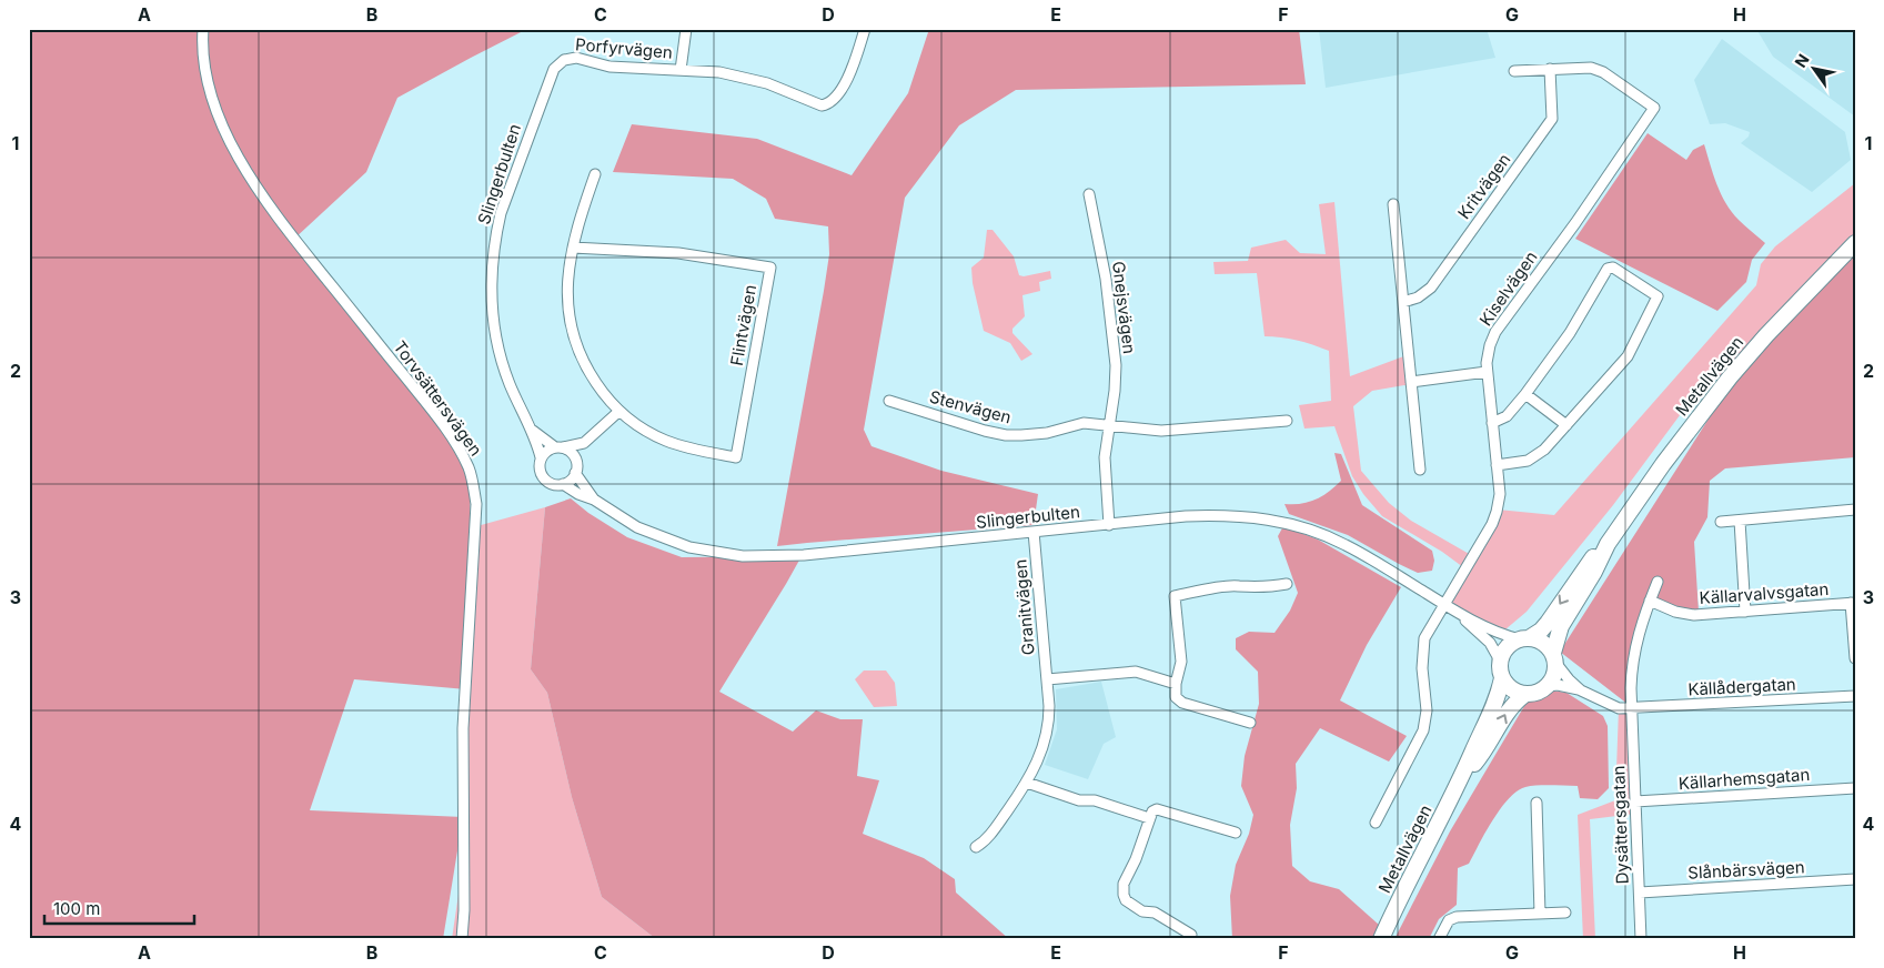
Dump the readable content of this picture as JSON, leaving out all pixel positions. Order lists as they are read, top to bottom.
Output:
{
  "streets": {
    "main road": ["Metallvägen"],
    "street": [
      "Porfyrvägen",
      "Slingerbulten",
      "Kritvägen",
      "Kiselvägen",
      "Gnejsvägen",
      "Flintvägen",
      "Torvsättersvägen",
      "Stenvägen",
      "Källarvalvsgatan",
      "Granitvägen",
      "Källådergatan",
      "Källarhemsgatan",
      "Dysättersgatan",
      "Slånbärsvägen"
    ]
  },
  "crossings": [
    ["Porfyrvägen", "Slingerbulten"],
    ["Slingerbulten", "Kiselvägen"],
    ["Slingerbulten", "Gnejsvägen"],
    ["Slingerbulten", "Metallvägen"],
    ["Slingerbulten", "Granitvägen"],
    ["Kritvägen", "Kiselvägen"],
    ["Gnejsvägen", "Stenvägen"],
    ["Källarvalvsgatan", "Dysättersgatan"],
    ["Källådergatan", "Dysättersgatan"],
    ["Källarhemsgatan", "Dysättersgatan"],
    ["Dysättersgatan", "Slånbärsvägen"]
  ],
  "scale_bar": "100 m",
  "north": "top left",
  "grid": {
    "columns": [
      "A",
      "B",
      "C",
      "D",
      "E",
      "F",
      "G",
      "H"
    ],
    "rows": [
      "1",
      "2",
      "3",
      "4"
    ]
  }
}
